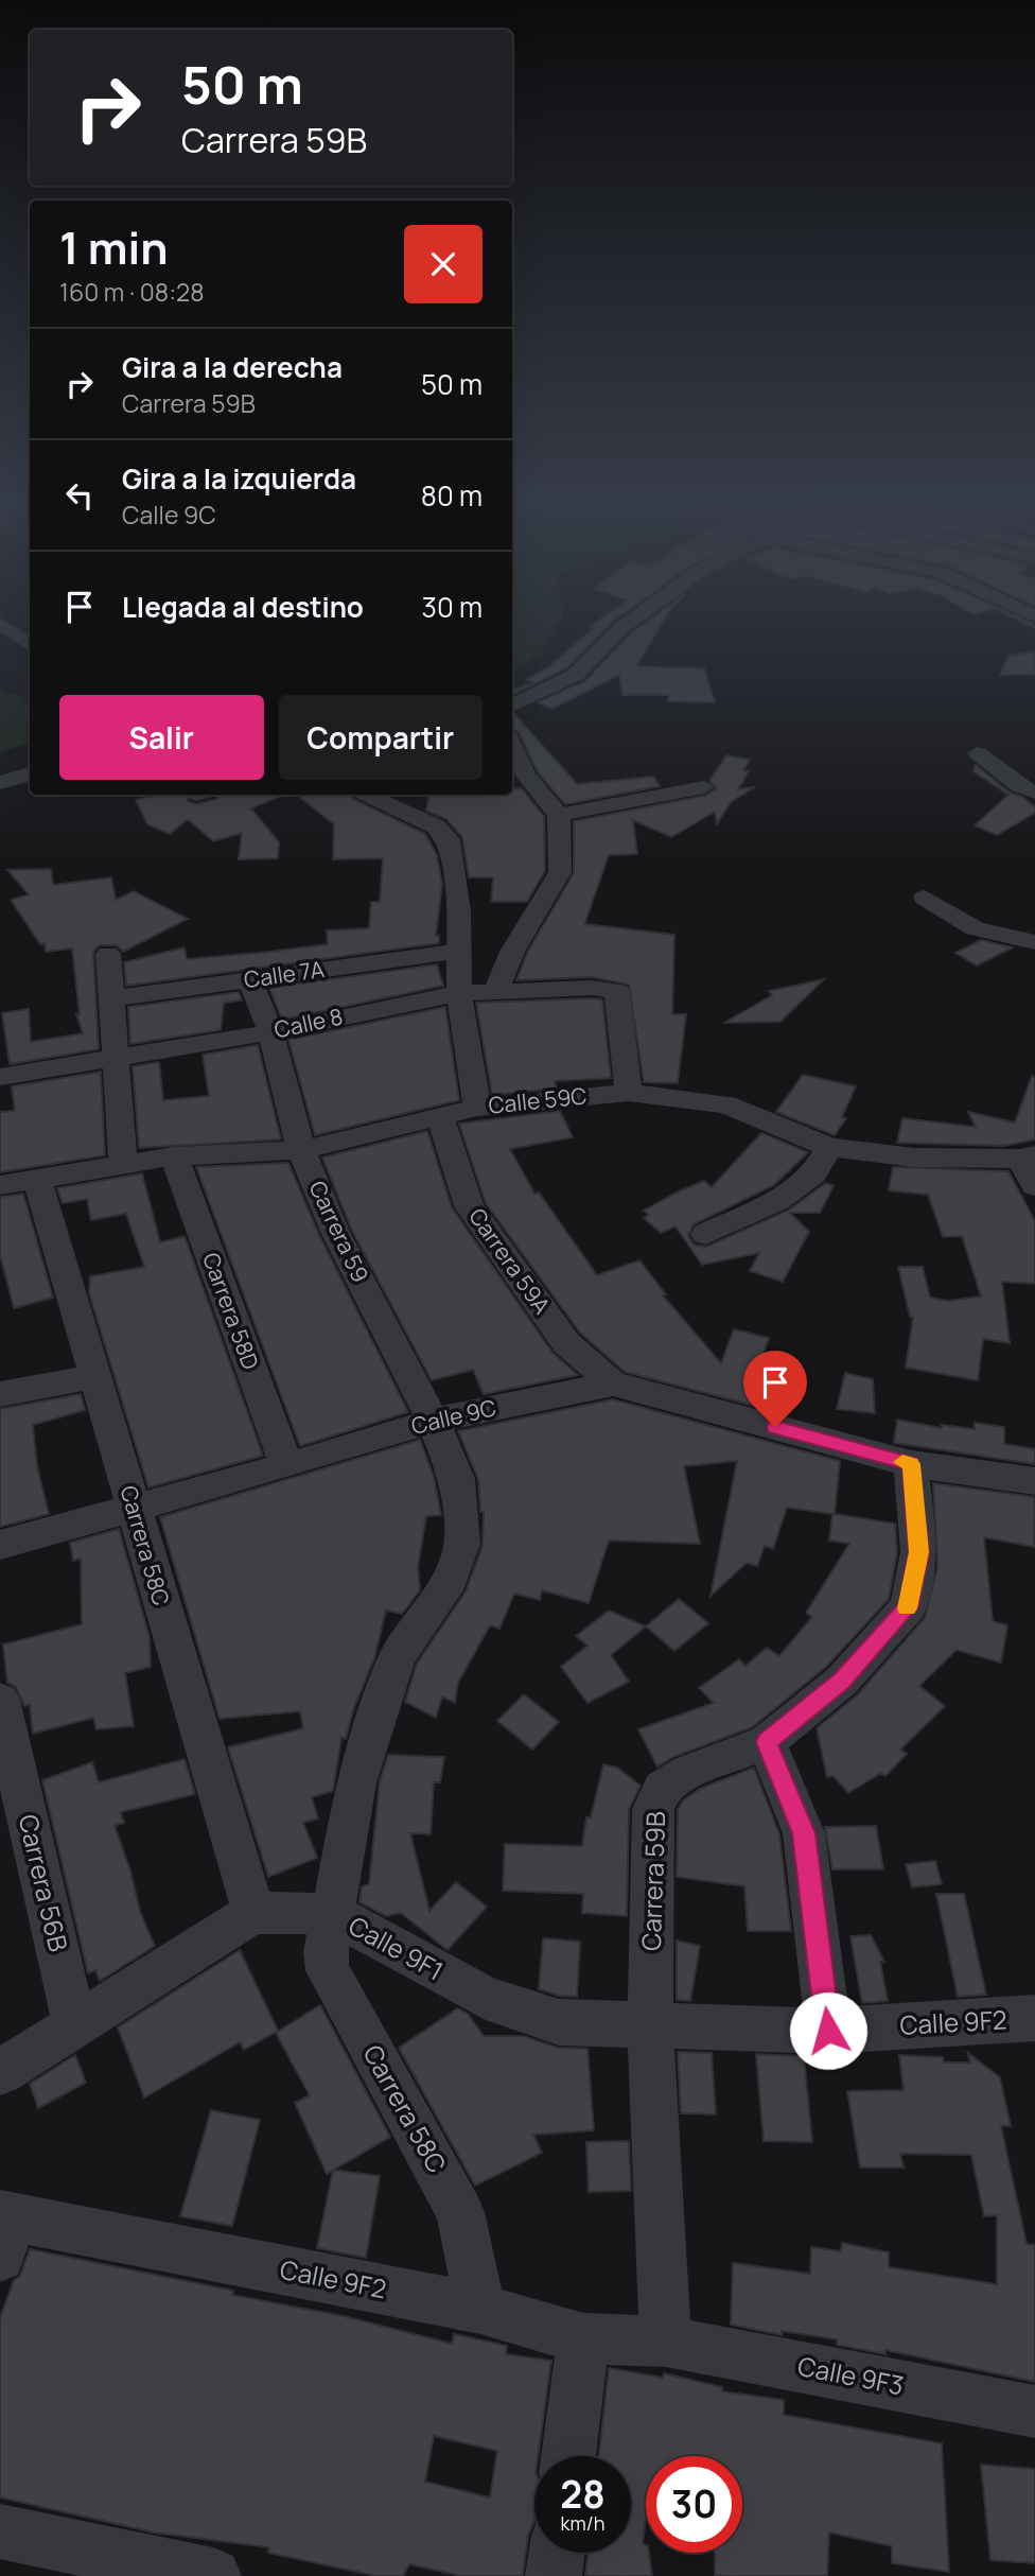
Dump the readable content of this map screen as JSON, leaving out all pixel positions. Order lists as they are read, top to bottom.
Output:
{
  "streets": {
    "street": [
      "Calle 7A",
      "Calle 8",
      "Calle 59C",
      "Carrera 59",
      "Carrera 59A",
      "Carrera 58D",
      "Calle 9C",
      "Carrera 58C",
      "Carrera 59B",
      "Carrera 56B",
      "Calle 9F1",
      "Calle 9F2",
      "Calle 9F3"
    ]
  },
  "crossings": [
    ["Calle 7A", "Carrera 59"],
    ["Calle 8", "Calle 59C"],
    ["Calle 8", "Carrera 59"],
    ["Calle 59C", "Carrera 59"],
    ["Calle 59C", "Carrera 59A"],
    ["Calle 59C", "Carrera 58D"],
    ["Calle 59C", "Carrera 58C"],
    ["Carrera 59", "Calle 9C"],
    ["Carrera 59", "Carrera 58C"],
    ["Carrera 59", "Calle 9F1"],
    ["Carrera 59A", "Calle 9C"],
    ["Carrera 58D", "Calle 9C"],
    ["Calle 9C", "Carrera 58C"],
    ["Calle 9C", "Carrera 59B"],
    ["Carrera 58C", "Calle 9F1"],
    ["Carrera 58C", "Calle 9F2"],
    ["Carrera 59B", "Calle 9F1"],
    ["Carrera 59B", "Calle 9F2"],
    ["Carrera 59B", "Calle 9F3"],
    ["Calle 9F1", "Calle 9F2"],
    ["Calle 9F2", "Calle 9F3"]
  ],
  "page": {
    "turn": ["50 m", "Carrera 59B"],
    "heading": ["1 min", "160 m · 08:28"],
    "list": [
      {
        "name": "Gira a la derecha",
        "note": "Carrera 59B",
        "value": "50 m"
      },
      {
        "name": "Gira a la izquierda",
        "note": "Calle 9C",
        "value": "80 m"
      },
      {
        "name": "Llegada al destino",
        "value": "30 m"
      }
    ],
    "buttons": ["Salir", "Compartir"],
    "speed": "28 km/h",
    "limit": "30"
  }
}
